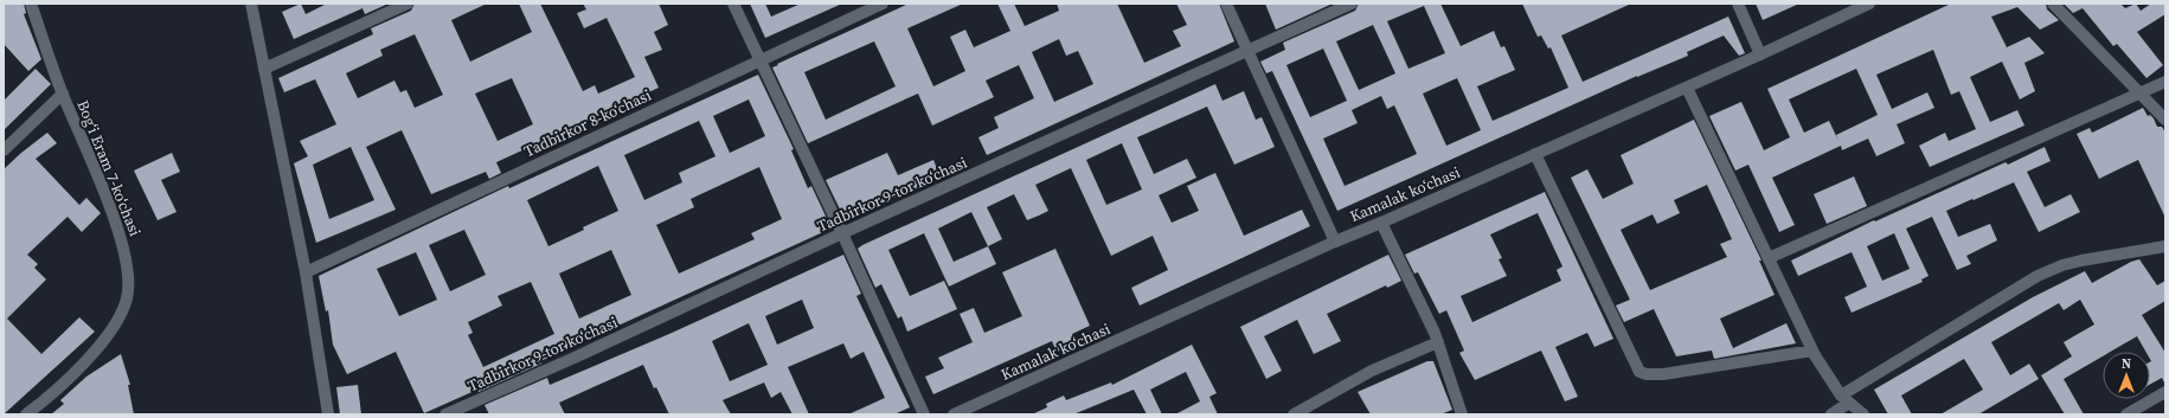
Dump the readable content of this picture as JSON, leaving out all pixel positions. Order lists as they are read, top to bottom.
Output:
{
  "streets": {
    "street": [
      "Tadbirkor 8-koʻchasi",
      "Bogʻi Eram 7-koʻchasi",
      "Tadbirkor 9-tor koʻchasi",
      "Kamalak koʻchasi"
    ]
  },
  "north": "top"
}
